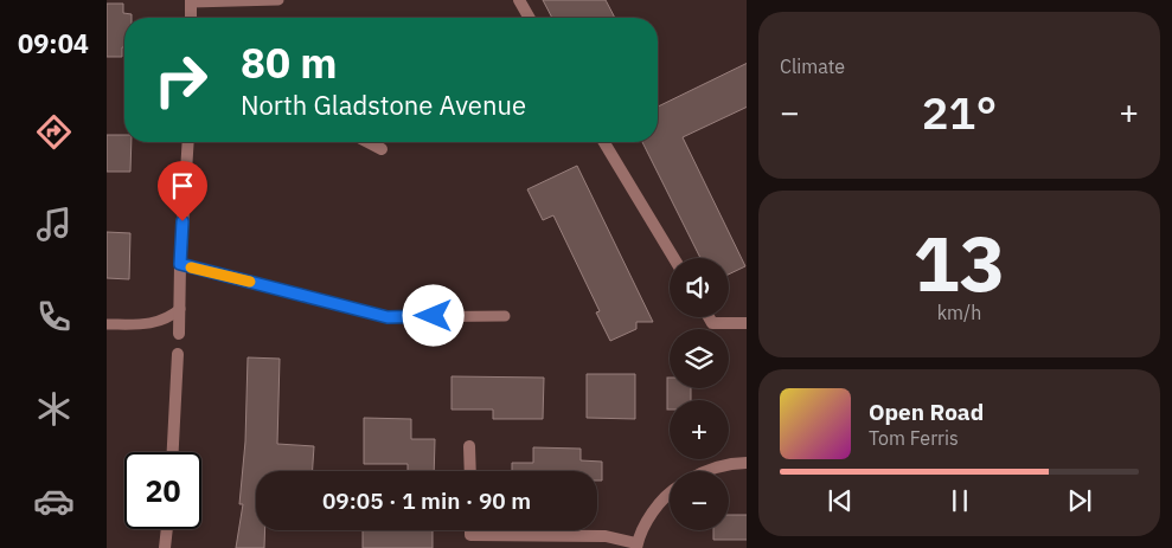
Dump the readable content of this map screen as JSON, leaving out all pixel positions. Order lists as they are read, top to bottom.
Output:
{
  "page": {
    "tabs": "09:04",
    "tile": [
      "Climate",
      ["13", "km/h"]
    ],
    "turn": ["80 m", "North Gladstone Avenue"],
    "heat": ["−", "21°", "+"],
    "map_buttons": ["+", "−"],
    "song": ["Open Road", "Tom Ferris"],
    "limit": "20",
    "trip": "09:05 · 1 min · 90 m"
  }
}
